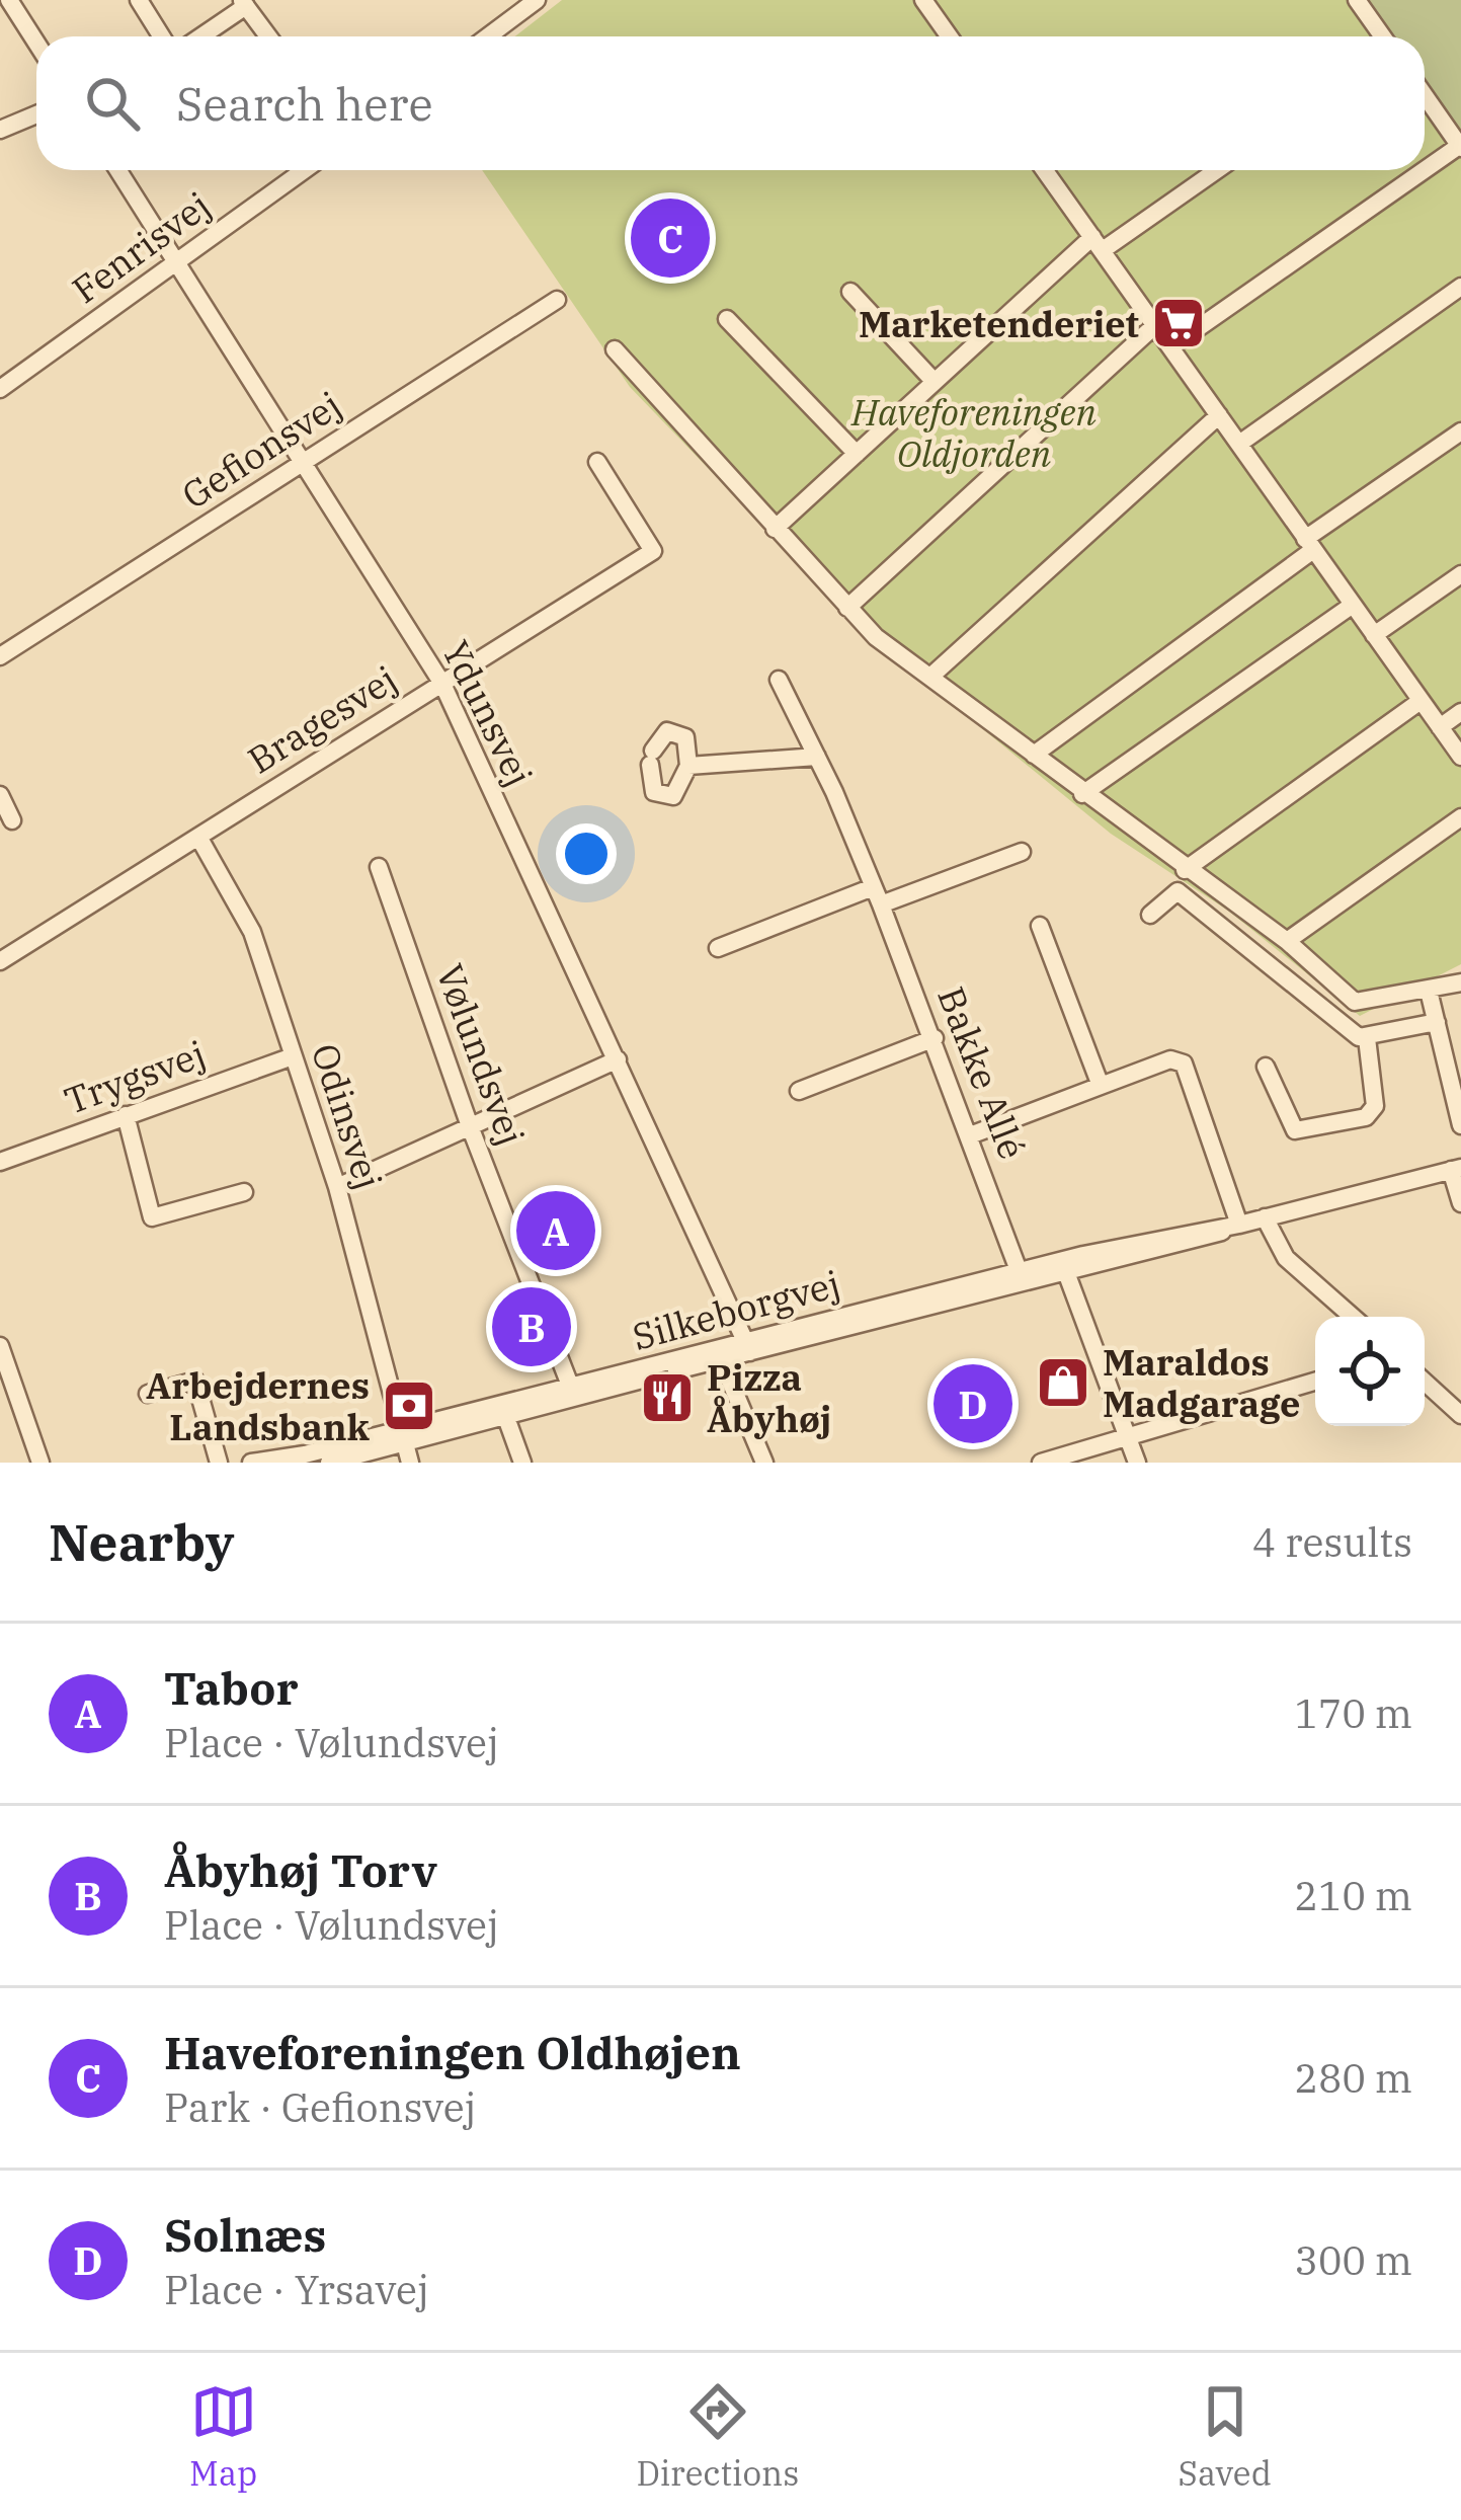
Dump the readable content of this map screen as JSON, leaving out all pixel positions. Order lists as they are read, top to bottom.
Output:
{
  "streets": {
    "street": [
      "Fenrisvej",
      "Gefionsvej",
      "Ydunsvej",
      "Bragesvej",
      "Vølundsvej",
      "Bakke Allé",
      "Trygsvej",
      "Odinsvej",
      "Silkeborgvej"
    ]
  },
  "crossings": [
    ["Fenrisvej", "Ydunsvej"],
    ["Gefionsvej", "Ydunsvej"],
    ["Ydunsvej", "Bragesvej"],
    ["Ydunsvej", "Silkeborgvej"],
    ["Bragesvej", "Odinsvej"],
    ["Vølundsvej", "Silkeborgvej"],
    ["Bakke Allé", "Silkeborgvej"],
    ["Trygsvej", "Odinsvej"],
    ["Odinsvej", "Silkeborgvej"]
  ],
  "parks": ["Haveforeningen Oldjorden"],
  "places": {
    "supermarket": ["Marketenderiet"],
    "shop": ["Maraldos Madgarage"],
    "restaurant": ["Pizza Åbyhøj"],
    "bank": ["Arbejdernes Landsbank"]
  },
  "page": {
    "search": "Search here",
    "pins": [
      "C",
      "A",
      "B",
      "D"
    ],
    "heading": ["Nearby", "4 results"],
    "list": [
      {
        "mark": "A",
        "name": "Tabor",
        "note": "Place · Vølundsvej",
        "value": "170 m"
      },
      {
        "mark": "B",
        "name": "Åbyhøj Torv",
        "note": "Place · Vølundsvej",
        "value": "210 m"
      },
      {
        "mark": "C",
        "name": "Haveforeningen Oldhøjen",
        "note": "Park · Gefionsvej",
        "value": "280 m"
      },
      {
        "mark": "D",
        "name": "Solnæs",
        "note": "Place · Yrsavej",
        "value": "300 m"
      }
    ],
    "nav": ["Map", "Directions", "Saved"]
  }
}
